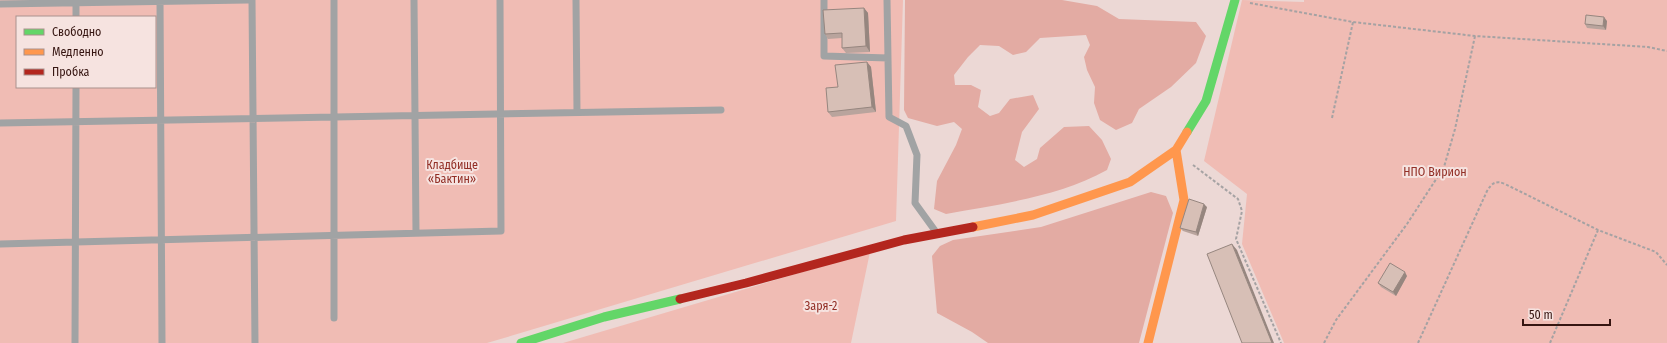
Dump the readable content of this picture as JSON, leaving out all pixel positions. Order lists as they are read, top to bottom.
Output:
{
  "parks": ["Кладбище «Бактин»", "НПО Вирион", "Заря-2"],
  "legend": ["Свободно", "Медленно", "Пробка"],
  "scale_bar": "50 m"
}
